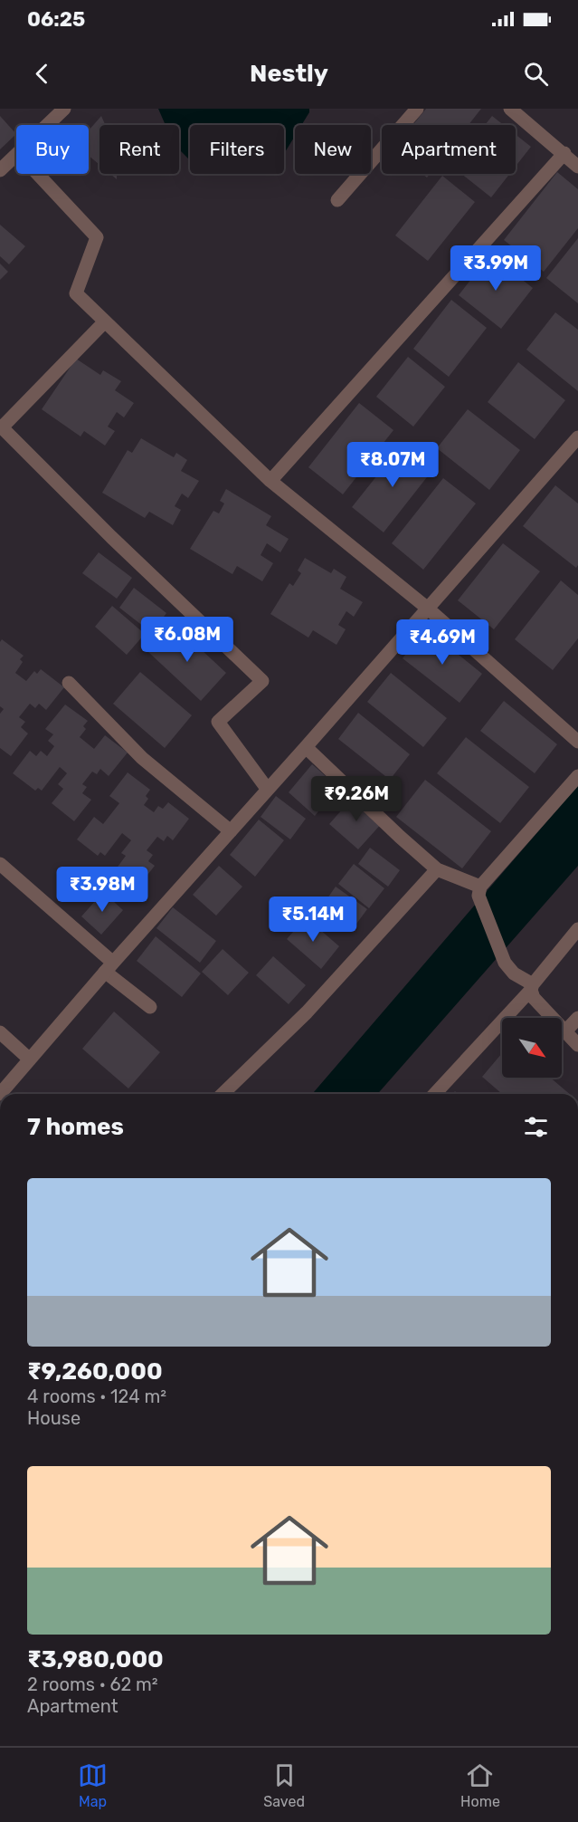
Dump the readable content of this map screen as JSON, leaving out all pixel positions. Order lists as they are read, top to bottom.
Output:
{
  "north": "bottom right",
  "page": {
    "status": "06:25",
    "header": "Nestly",
    "chip": [
      "Buy",
      "Rent",
      "Filters",
      "New",
      "Apartment"
    ],
    "price": [
      "₹3.99M",
      "₹8.07M",
      "₹6.08M",
      "₹4.69M",
      "₹9.26M",
      "₹3.98M",
      "₹5.14M"
    ],
    "heading": "7 homes",
    "list": [
      {
        "name": "₹9,260,000",
        "note": "4 rooms · 124 m² · House"
      },
      {
        "name": "₹3,980,000",
        "note": "2 rooms · 62 m² · Apartment"
      }
    ],
    "tabs": ["Map", "Saved", "Home"]
  }
}
